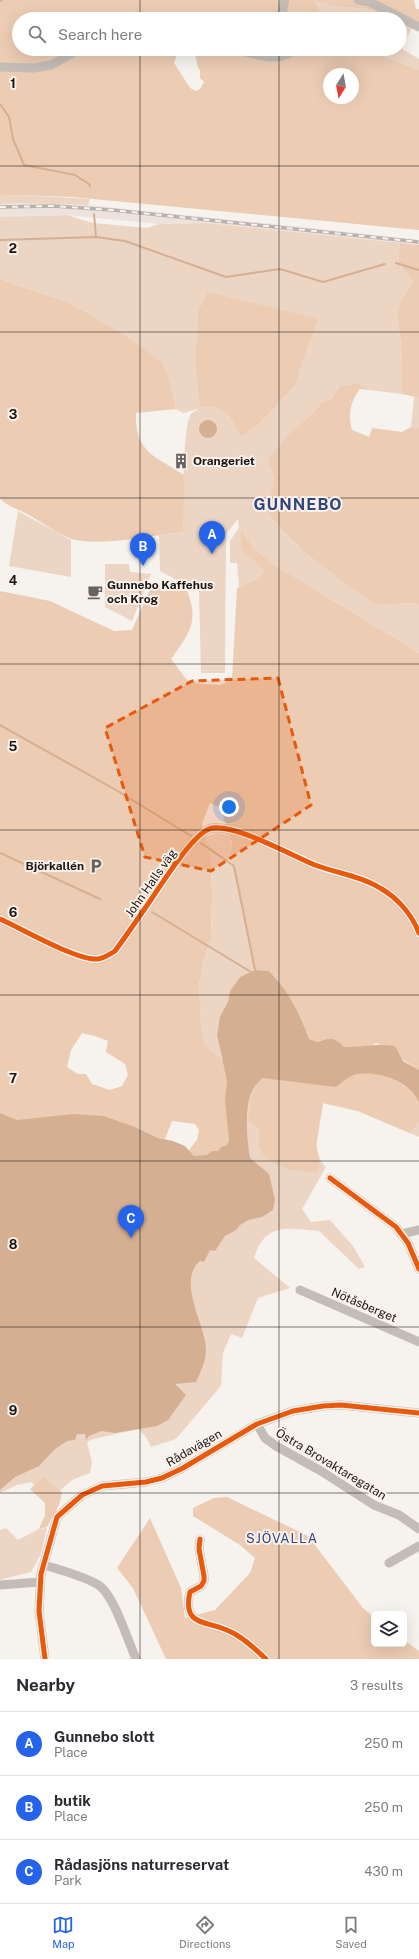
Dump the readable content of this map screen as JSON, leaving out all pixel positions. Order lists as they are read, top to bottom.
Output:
{
  "streets": {
    "street": [
      "John Halls väg",
      "Nötåsberget",
      "Rådavägen",
      "Östra Brovaktaregatan"
    ]
  },
  "crossings": [
    ["Rådavägen", "Östra Brovaktaregatan"]
  ],
  "districts": ["GUNNEBO", "SJÖVALLA"],
  "places": {
    "building": ["Orangeriet"],
    "cafe": ["Gunnebo Kaffehus och Krog"],
    "parking": ["Björkallén"]
  },
  "north": "bottom",
  "page": {
    "search": "Search here",
    "pins": ["A", "B", "C"],
    "heading": ["Nearby", "3 results"],
    "list": [
      {
        "mark": "A",
        "name": "Gunnebo slott",
        "note": "Place",
        "value": "250 m"
      },
      {
        "mark": "B",
        "name": "butik",
        "note": "Place",
        "value": "250 m"
      },
      {
        "mark": "C",
        "name": "Rådasjöns naturreservat",
        "note": "Park",
        "value": "430 m"
      }
    ],
    "nav": ["Map", "Directions", "Saved"]
  },
  "grid": {
    "rows": [
      "1",
      "2",
      "3",
      "4",
      "5",
      "6",
      "7",
      "8",
      "9"
    ]
  }
}
